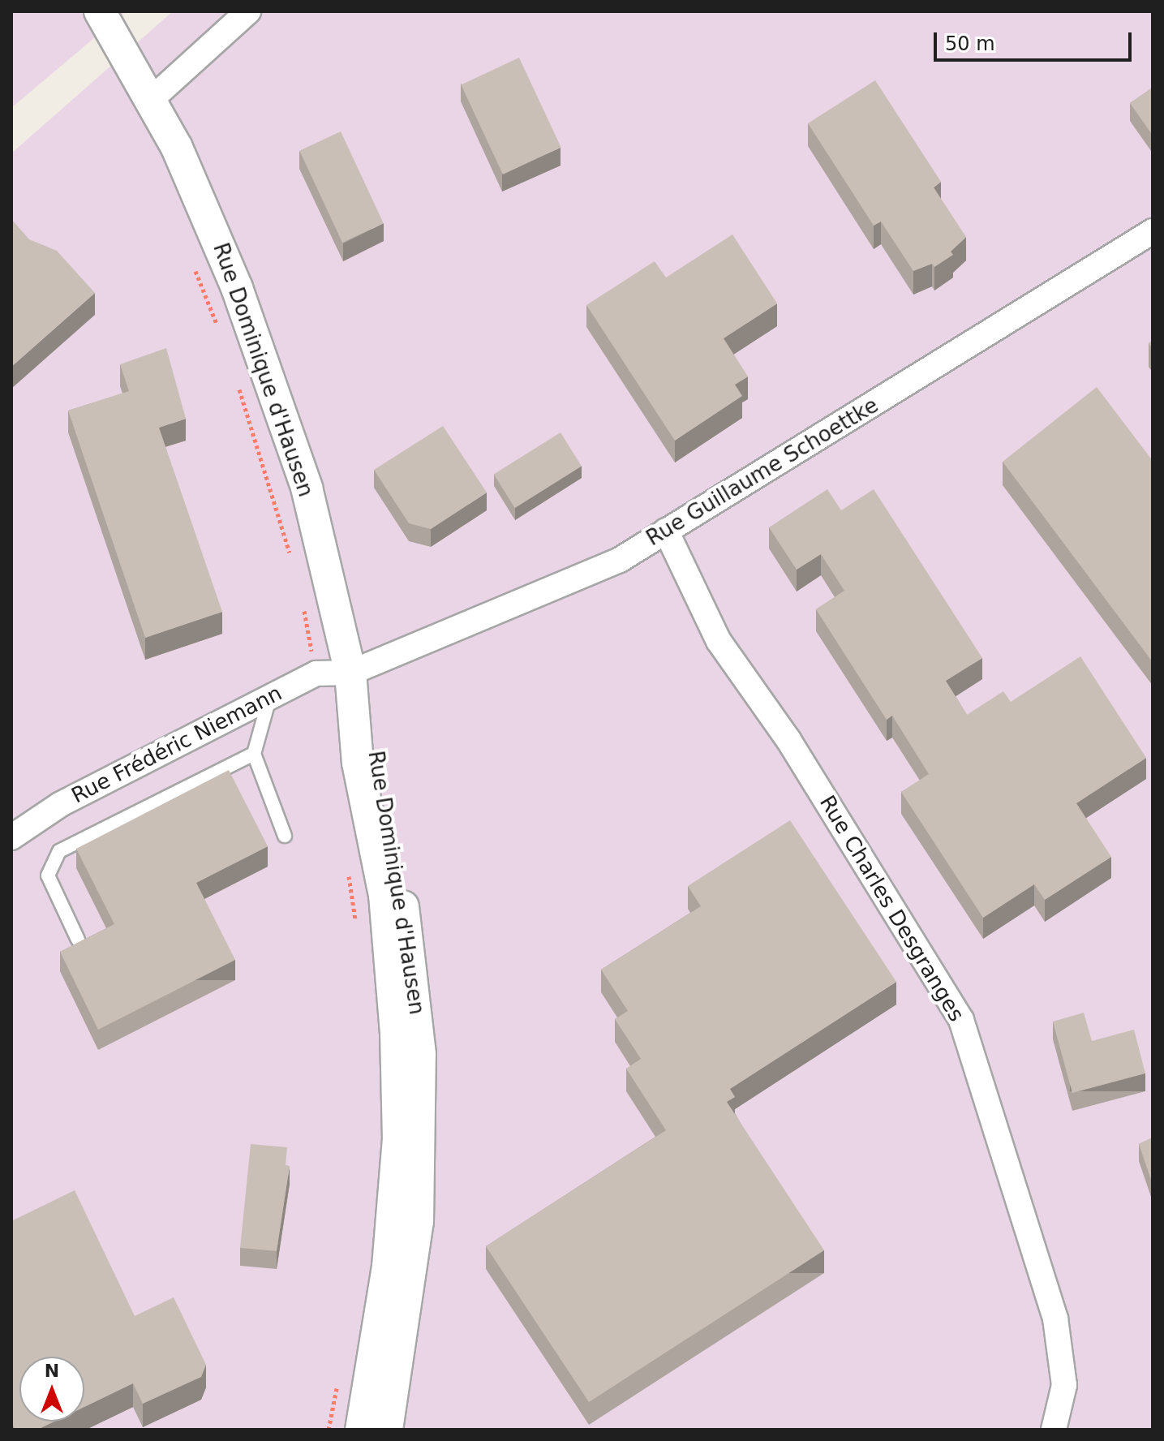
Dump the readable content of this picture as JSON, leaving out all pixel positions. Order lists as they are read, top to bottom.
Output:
{
  "streets": {
    "street": [
      "Rue Dominique d'Hausen",
      "Rue Guillaume Schoettke",
      "Rue Frédéric Niemann",
      "Rue Charles Desgranges"
    ]
  },
  "crossings": [
    ["Rue Dominique d'Hausen", "Rue Guillaume Schoettke"],
    ["Rue Dominique d'Hausen", "Rue Frédéric Niemann"],
    ["Rue Guillaume Schoettke", "Rue Frédéric Niemann"],
    ["Rue Guillaume Schoettke", "Rue Charles Desgranges"]
  ],
  "scale_bar": "50 m",
  "north": "top"
}
